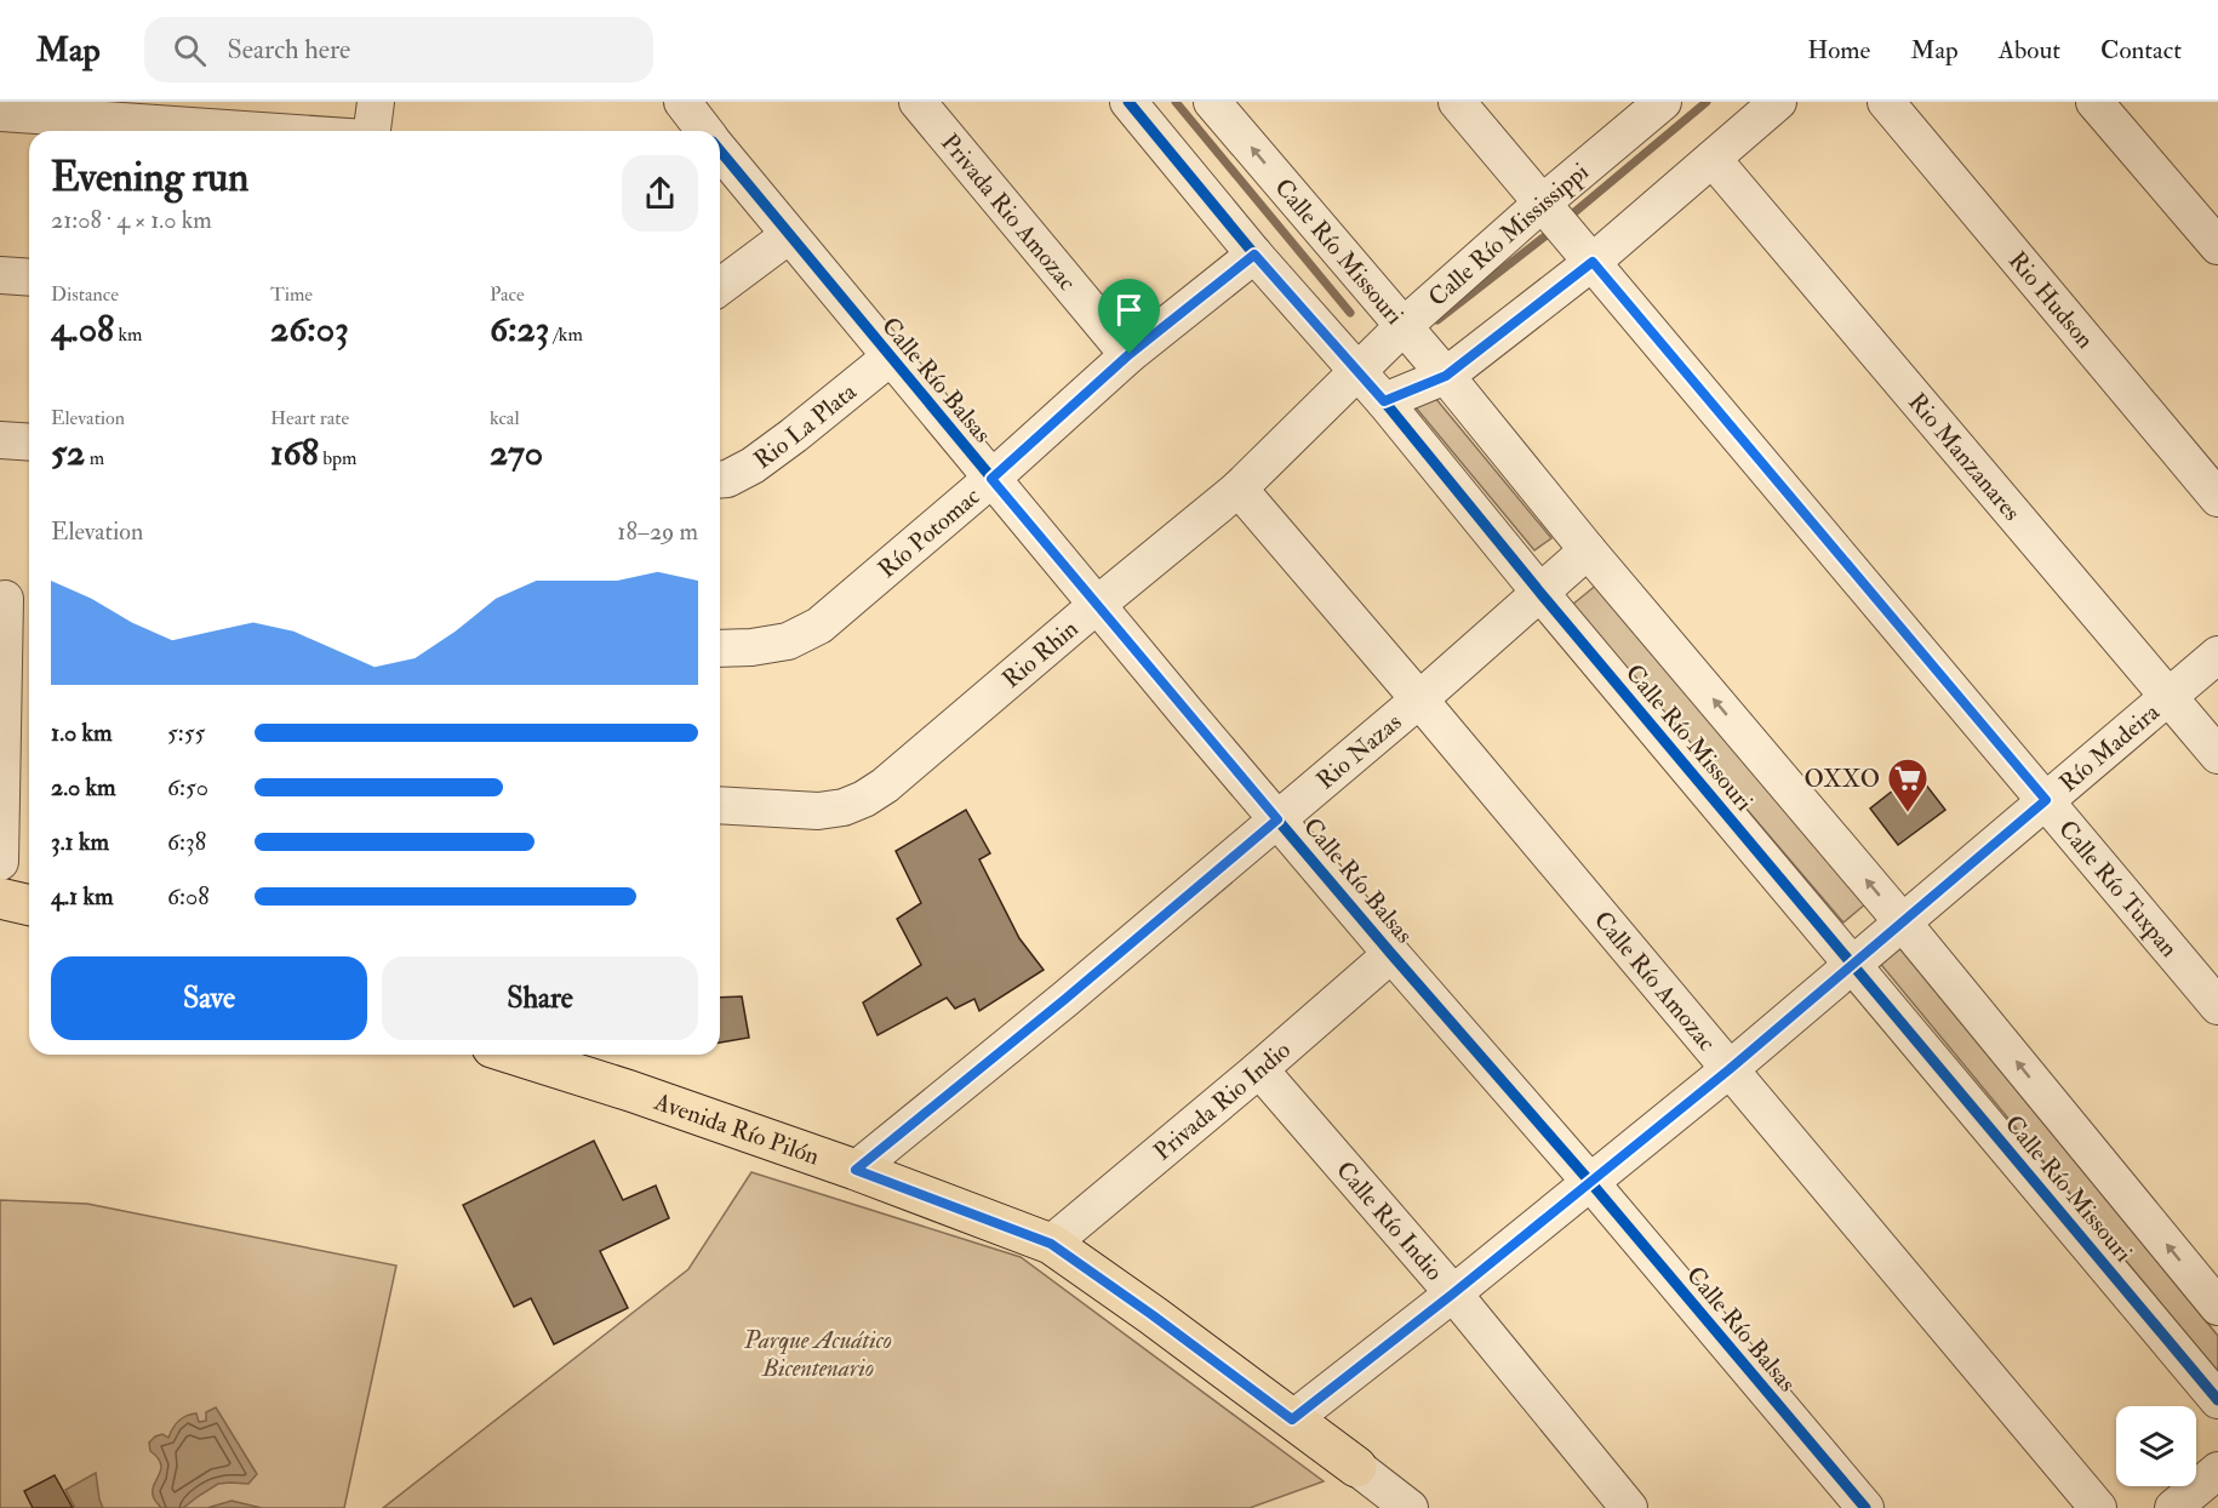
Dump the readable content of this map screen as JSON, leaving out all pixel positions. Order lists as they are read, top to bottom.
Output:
{
  "streets": {
    "main road": ["Avenida Río Pilón"],
    "street": [
      "Privada Rio Amozac",
      "Calle Río Mississippi",
      "Calle Río Missouri",
      "Rio Hudson",
      "Calle Río Balsas",
      "Rio La Plata",
      "Rio Manzanares",
      "Río Potomac",
      "Rio Rhin",
      "Río Madeira",
      "Rio Nazas",
      "Calle Río Tuxpan",
      "Calle Río Amozac",
      "Privada Rio Indio",
      "Calle Río Indio"
    ]
  },
  "crossings": [
    ["Privada Rio Amozac", "Río Potomac"],
    ["Calle Río Mississippi", "Calle Río Missouri"],
    ["Calle Río Mississippi", "Rio Rhin"],
    ["Calle Río Mississippi", "Calle Río Tuxpan"],
    ["Calle Río Missouri", "Río Potomac"],
    ["Calle Río Missouri", "Rio Rhin"],
    ["Calle Río Missouri", "Río Madeira"],
    ["Calle Río Missouri", "Rio Nazas"],
    ["Calle Río Balsas", "Rio La Plata"],
    ["Calle Río Balsas", "Río Potomac"],
    ["Calle Río Balsas", "Rio Rhin"],
    ["Calle Río Balsas", "Río Madeira"],
    ["Calle Río Balsas", "Rio Nazas"],
    ["Calle Río Balsas", "Privada Rio Indio"],
    ["Rio Manzanares", "Río Madeira"],
    ["Rio Rhin", "Calle Río Amozac"],
    ["Río Madeira", "Calle Río Tuxpan"],
    ["Río Madeira", "Calle Río Amozac"],
    ["Río Madeira", "Avenida Río Pilón"],
    ["Río Madeira", "Calle Río Indio"],
    ["Rio Nazas", "Calle Río Amozac"],
    ["Rio Nazas", "Avenida Río Pilón"],
    ["Privada Rio Indio", "Avenida Río Pilón"],
    ["Privada Rio Indio", "Calle Río Indio"]
  ],
  "parks": ["Parque Acuático Bicentenario"],
  "places": {
    "supermarket": ["OXXO"]
  },
  "page": {
    "header": "Map",
    "search": "Search here",
    "nav": [
      "Home",
      "Map",
      "About",
      "Contact"
    ],
    "heading": ["Evening run", "21:08 · 4 × 1.0 km"],
    "stats": [
      ["Distance", "4.08 km"],
      ["Time", "26:03"],
      ["Pace", "6:23 /km"],
      ["Elevation", "52 m"],
      ["Heart rate", "168 bpm"],
      ["kcal", "270"]
    ],
    "chart": ["Elevation", "18–29 m"],
    "list": [
      {
        "name": "1.0 km",
        "note": "5:55"
      },
      {
        "name": "2.0 km",
        "note": "6:50"
      },
      {
        "name": "3.1 km",
        "note": "6:38"
      },
      {
        "name": "4.1 km",
        "note": "6:08"
      }
    ],
    "buttons": ["Save", "Share"]
  }
}
